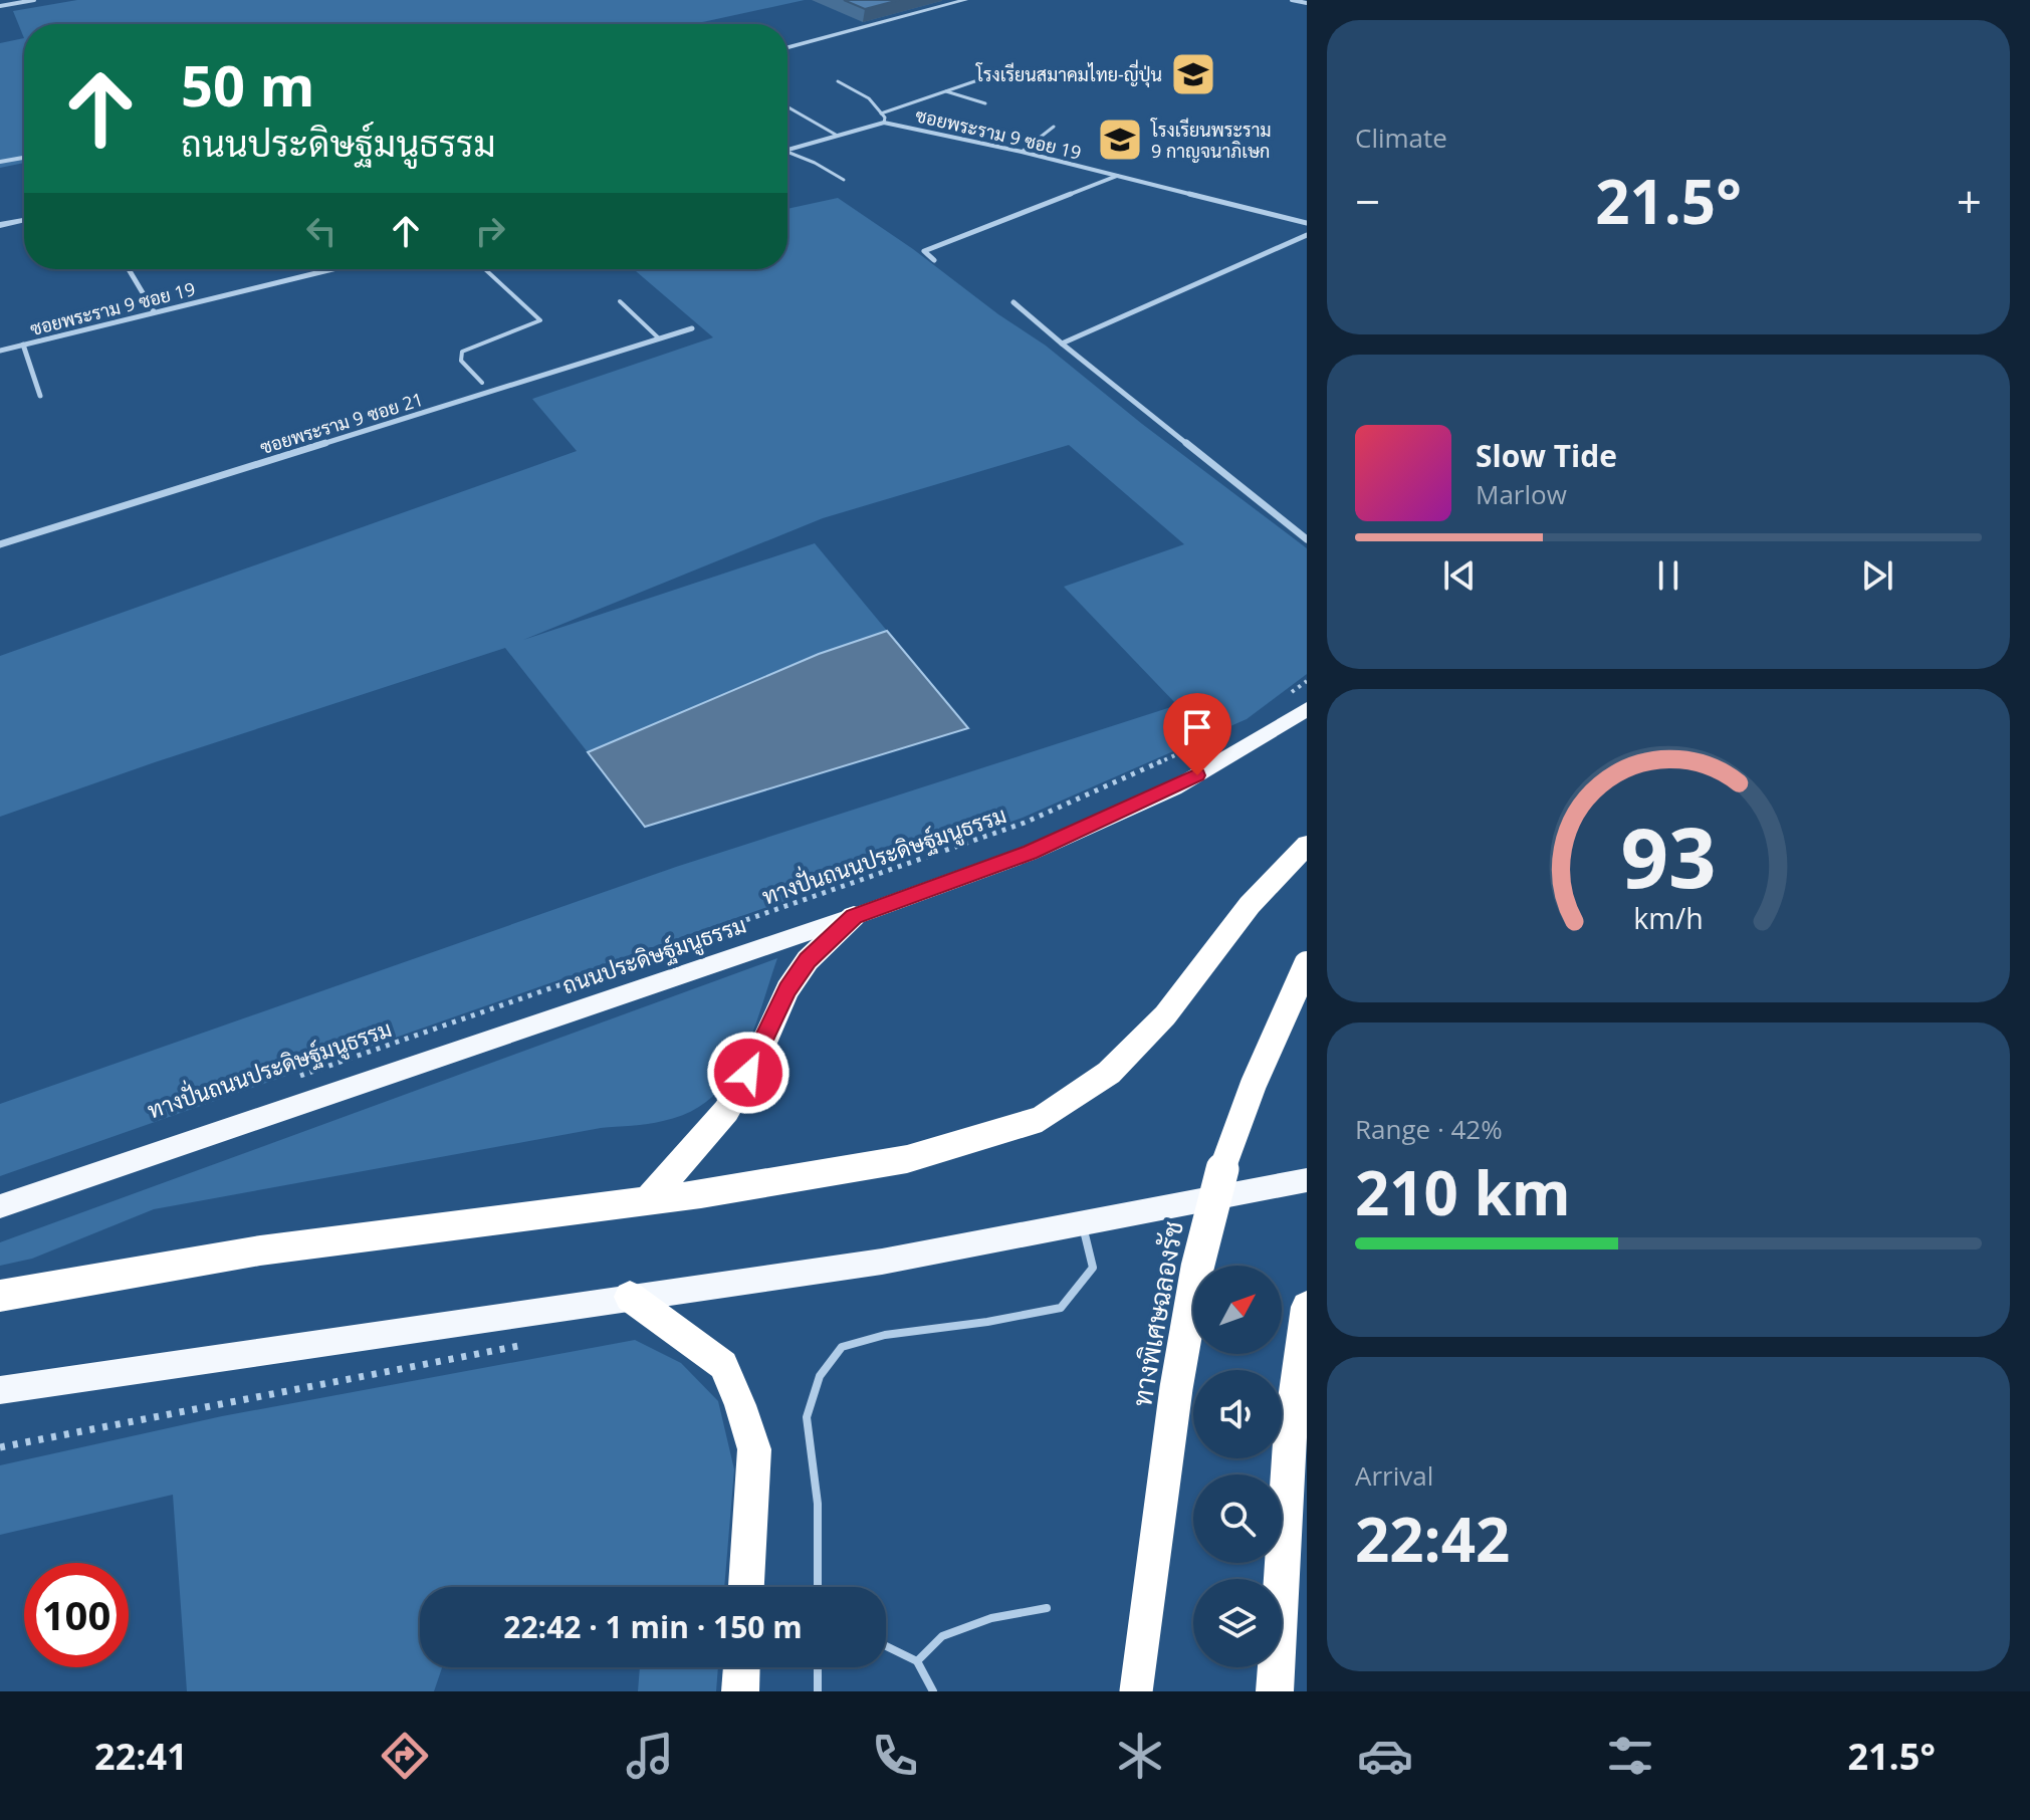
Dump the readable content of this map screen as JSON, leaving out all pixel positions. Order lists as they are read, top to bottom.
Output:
{
  "streets": {
    "highway": ["ทางพิเศษฉลองรัช"],
    "main road": ["ถนนประดิษฐ์มนูธรรม"],
    "street": ["ซอยพระราม 9 ซอย 19", "ซอยพระราม 9 ซอย 21"],
    "path": ["ทางปั่นถนนประดิษฐ์มนูธรรม"]
  },
  "places": {
    "school or university": ["โรงเรียนสมาคมไทย-ญี่ปุ่น", "โรงเรียนพระราม 9 กาญจนาภิเษก"]
  },
  "north": "top right",
  "page": {
    "tile": [
      "Climate",
      ["Range · 42%", "210 km"],
      ["Arrival", "22:42"]
    ],
    "turn": ["50 m", "ถนนประดิษฐ์มนูธรรม"],
    "heat": ["−", "21.5°", "+"],
    "song": ["Slow Tide", "Marlow"],
    "limit": "100",
    "trip": "22:42 · 1 min · 150 m",
    "tabs": ["22:41", "21.5°"],
    "gauge": ["93", "km/h"]
  }
}
